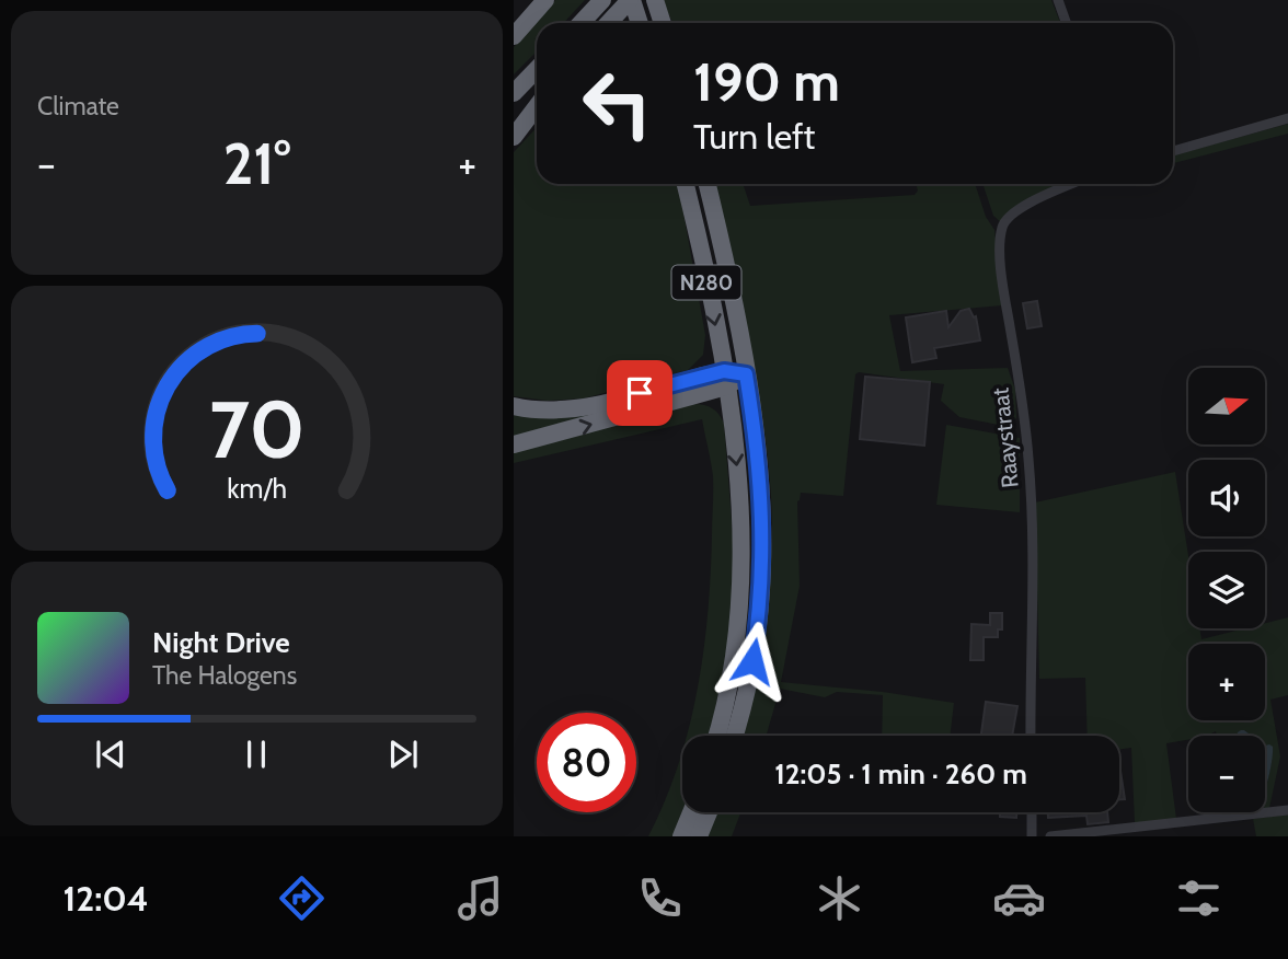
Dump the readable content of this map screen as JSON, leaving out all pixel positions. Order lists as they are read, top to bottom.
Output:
{
  "streets": {
    "highway": ["N280"],
    "street": ["Raaystraat"]
  },
  "north": "right",
  "page": {
    "tile": "Climate",
    "turn": ["190 m", "Turn left"],
    "heat": ["−", "21°", "+"],
    "map_buttons": ["+", "−"],
    "song": ["Night Drive", "The Halogens"],
    "limit": "80",
    "trip": "12:05 · 1 min · 260 m",
    "tabs": "12:04",
    "gauge": ["70", "km/h"]
  }
}
